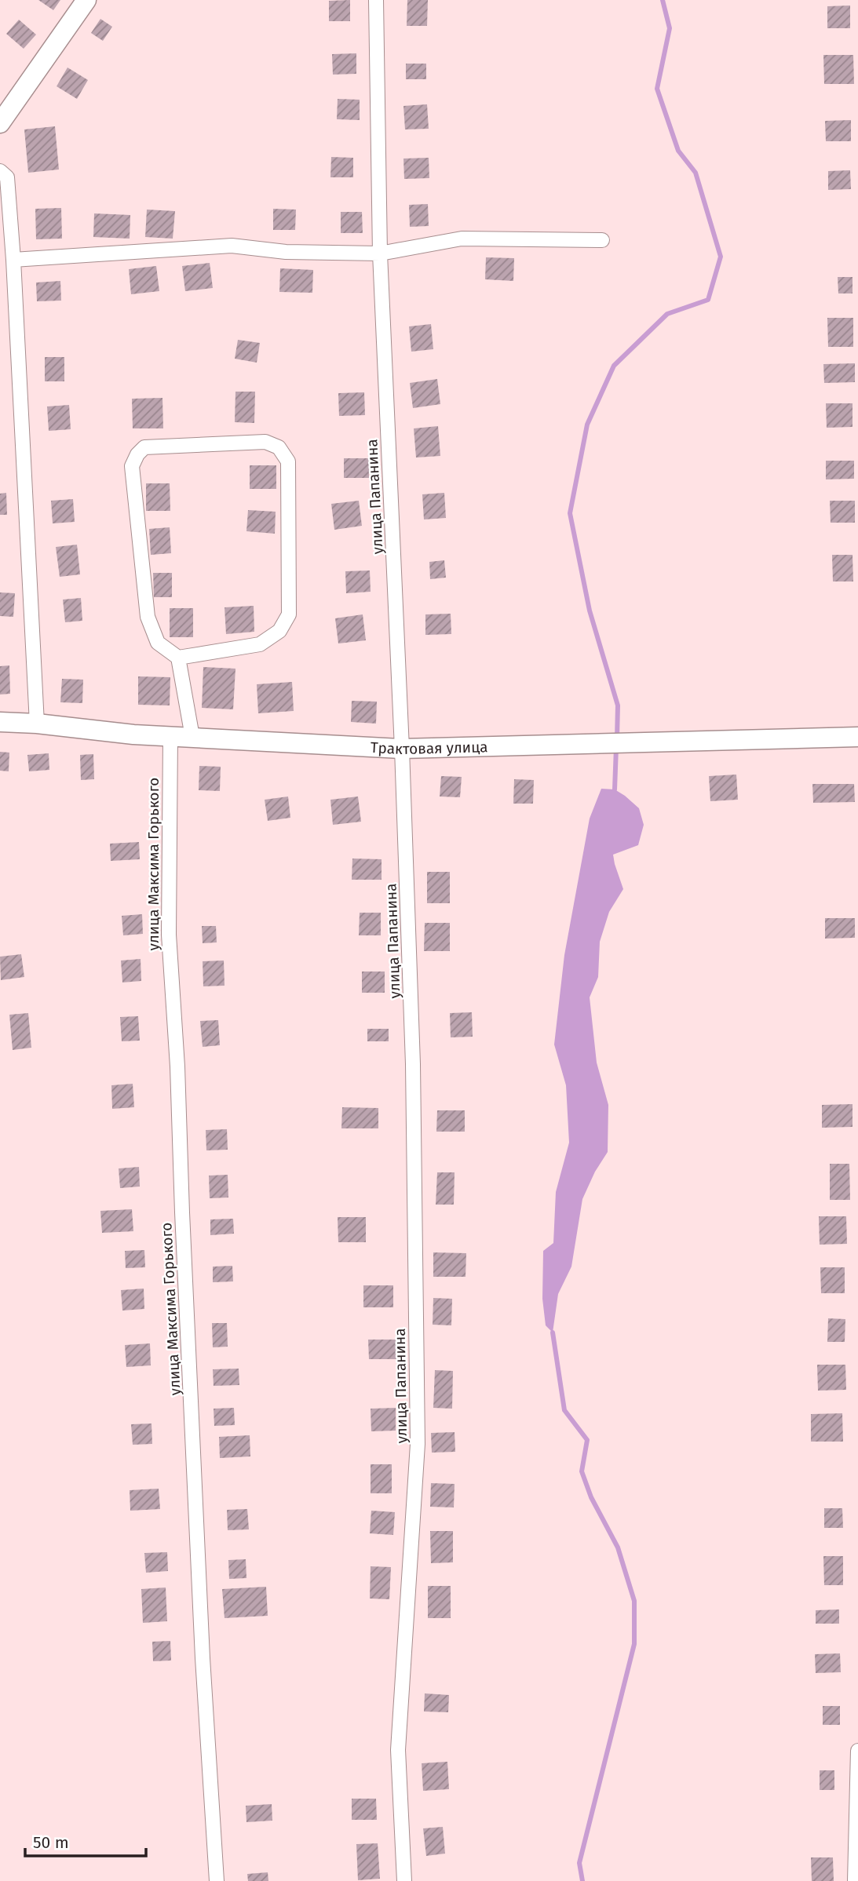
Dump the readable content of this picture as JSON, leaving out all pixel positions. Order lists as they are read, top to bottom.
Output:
{
  "streets": {
    "street": ["улица Папанина", "Трактовая улица", "улица Максима Горького"]
  },
  "crossings": [
    ["улица Папанина", "Трактовая улица"],
    ["Трактовая улица", "улица Максима Горького"]
  ],
  "scale_bar": "50 m"
}
